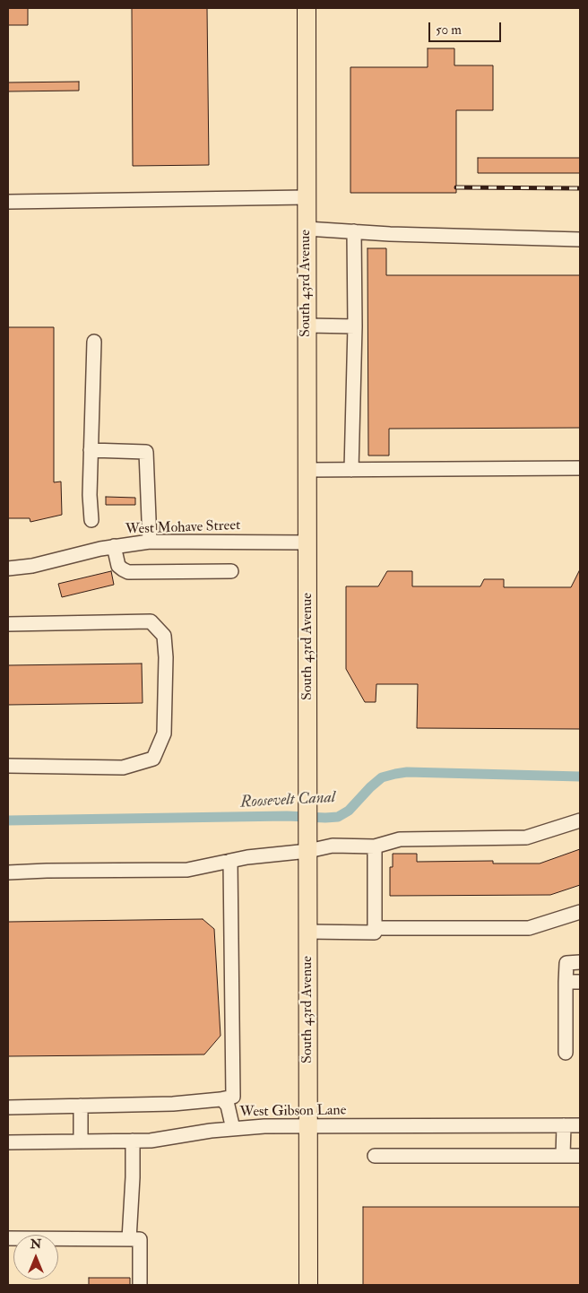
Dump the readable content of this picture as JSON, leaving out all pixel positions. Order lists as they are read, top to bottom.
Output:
{
  "streets": {
    "main road": ["South 43rd Avenue"],
    "street": ["West Mohave Street", "West Gibson Lane"]
  },
  "crossings": [
    ["South 43rd Avenue", "West Mohave Street"],
    ["South 43rd Avenue", "West Gibson Lane"]
  ],
  "water": ["Roosevelt Canal"],
  "scale_bar": "50 m",
  "north": "top"
}
